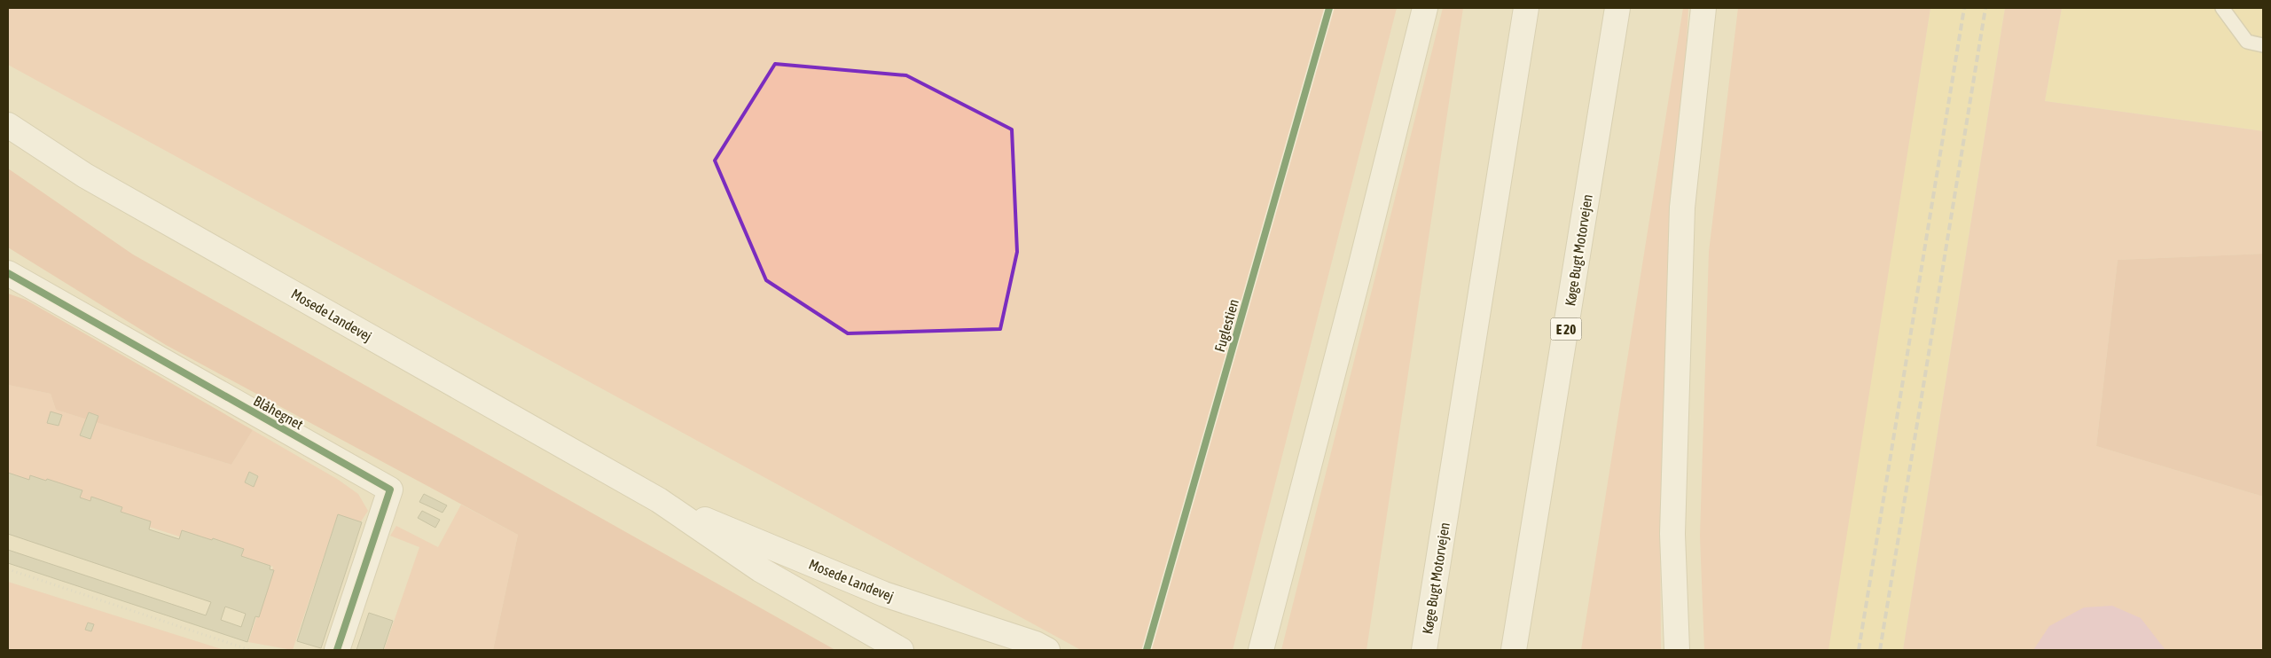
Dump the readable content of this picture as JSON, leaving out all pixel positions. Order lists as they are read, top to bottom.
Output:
{
  "streets": {
    "main road": [
      "Køge Bugt Motorvejen",
      "Mosede Landevej",
      "E 20",
      "Blåhegnet"
    ],
    "cycle path": ["Fuglestien"]
  }
}
